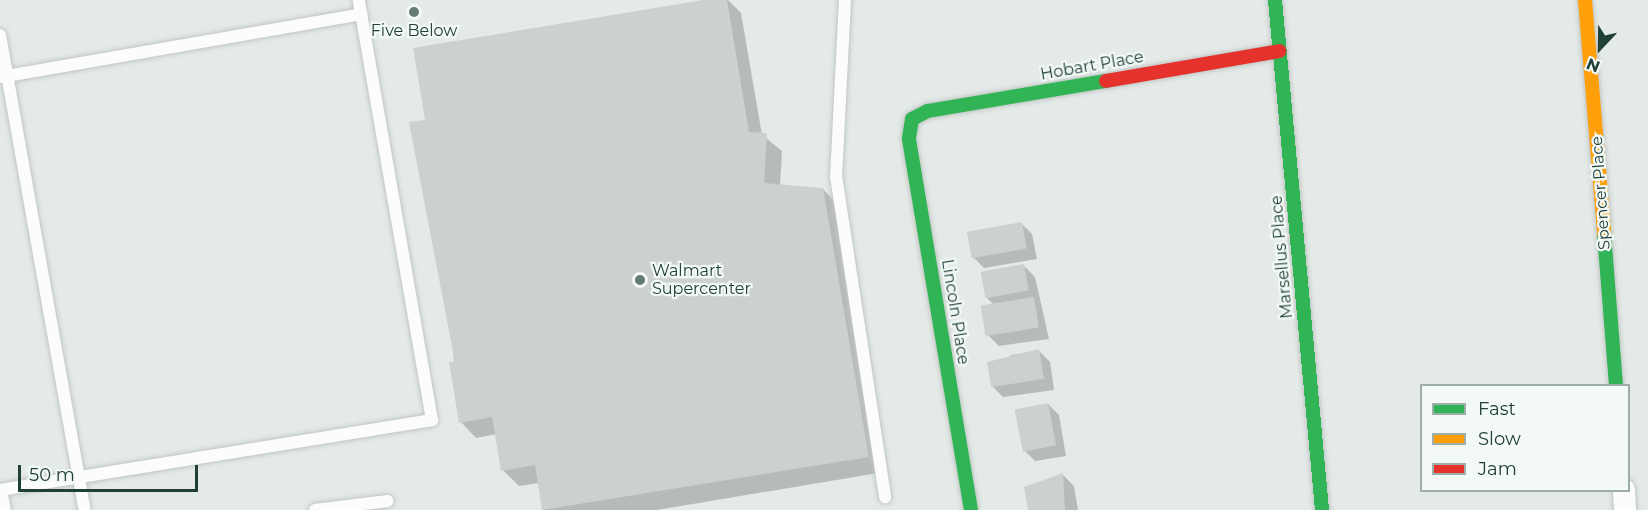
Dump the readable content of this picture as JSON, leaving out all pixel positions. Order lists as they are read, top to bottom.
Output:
{
  "streets": {
    "street": [
      "Hobart Place",
      "Spencer Place",
      "Marsellus Place",
      "Lincoln Place"
    ]
  },
  "crossings": [
    ["Hobart Place", "Marsellus Place"],
    ["Hobart Place", "Lincoln Place"]
  ],
  "places": ["Five Below", "Walmart Supercenter"],
  "legend": ["Fast", "Slow", "Jam"],
  "scale_bar": "50 m",
  "north": "bottom"
}
